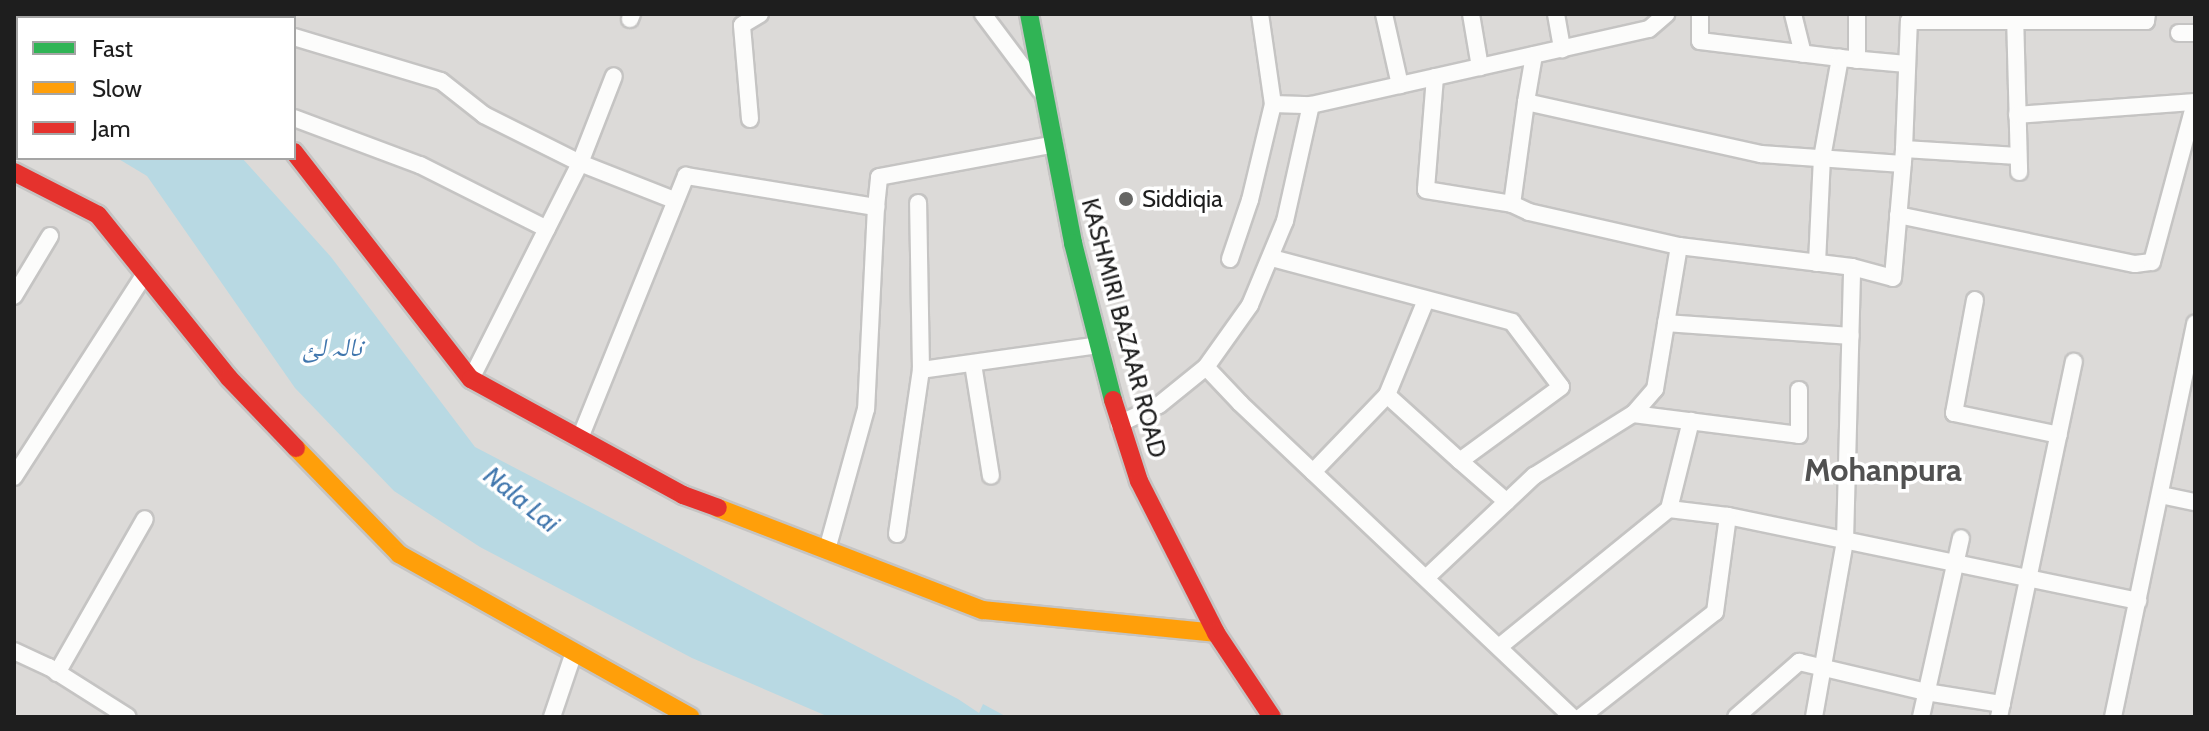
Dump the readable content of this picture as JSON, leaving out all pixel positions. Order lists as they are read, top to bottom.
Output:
{
  "streets": {
    "street": ["KASHMIRI BAZAAR ROAD"]
  },
  "districts": ["Mohanpura"],
  "water": ["نالہ لئ", "Nala Lai"],
  "places": ["Siddiqia"],
  "legend": ["Fast", "Slow", "Jam"]
}
